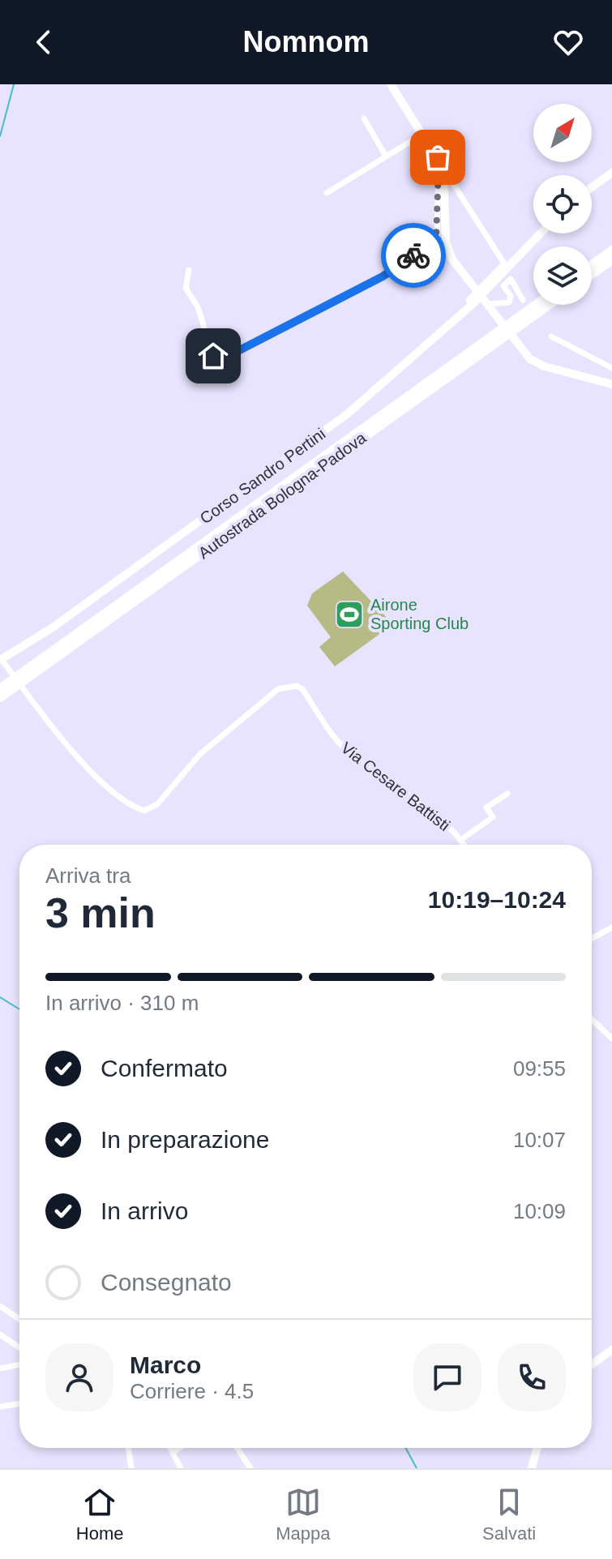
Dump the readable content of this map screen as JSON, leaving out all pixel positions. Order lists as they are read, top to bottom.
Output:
{
  "streets": {
    "highway": ["Autostrada Bologna-Padova"],
    "street": ["Corso Sandro Pertini", "Via Cesare Battisti"]
  },
  "crossings": [
    ["Corso Sandro Pertini", "Via Cesare Battisti"]
  ],
  "places": {
    "sports": ["Airone Sporting Club"]
  },
  "north": "top right",
  "page": {
    "header": "Nomnom",
    "heading": ["3 min", "Arriva tra", "10:19–10:24"],
    "panel": ["Marco", "Corriere · 4.5"],
    "bar": "In arrivo · 310 m",
    "list": [
      ["Confermato", "09:55"],
      ["In preparazione", "10:07"],
      ["In arrivo", "10:09"],
      "Consegnato"
    ],
    "tabs": ["Home", "Mappa", "Salvati"]
  }
}
